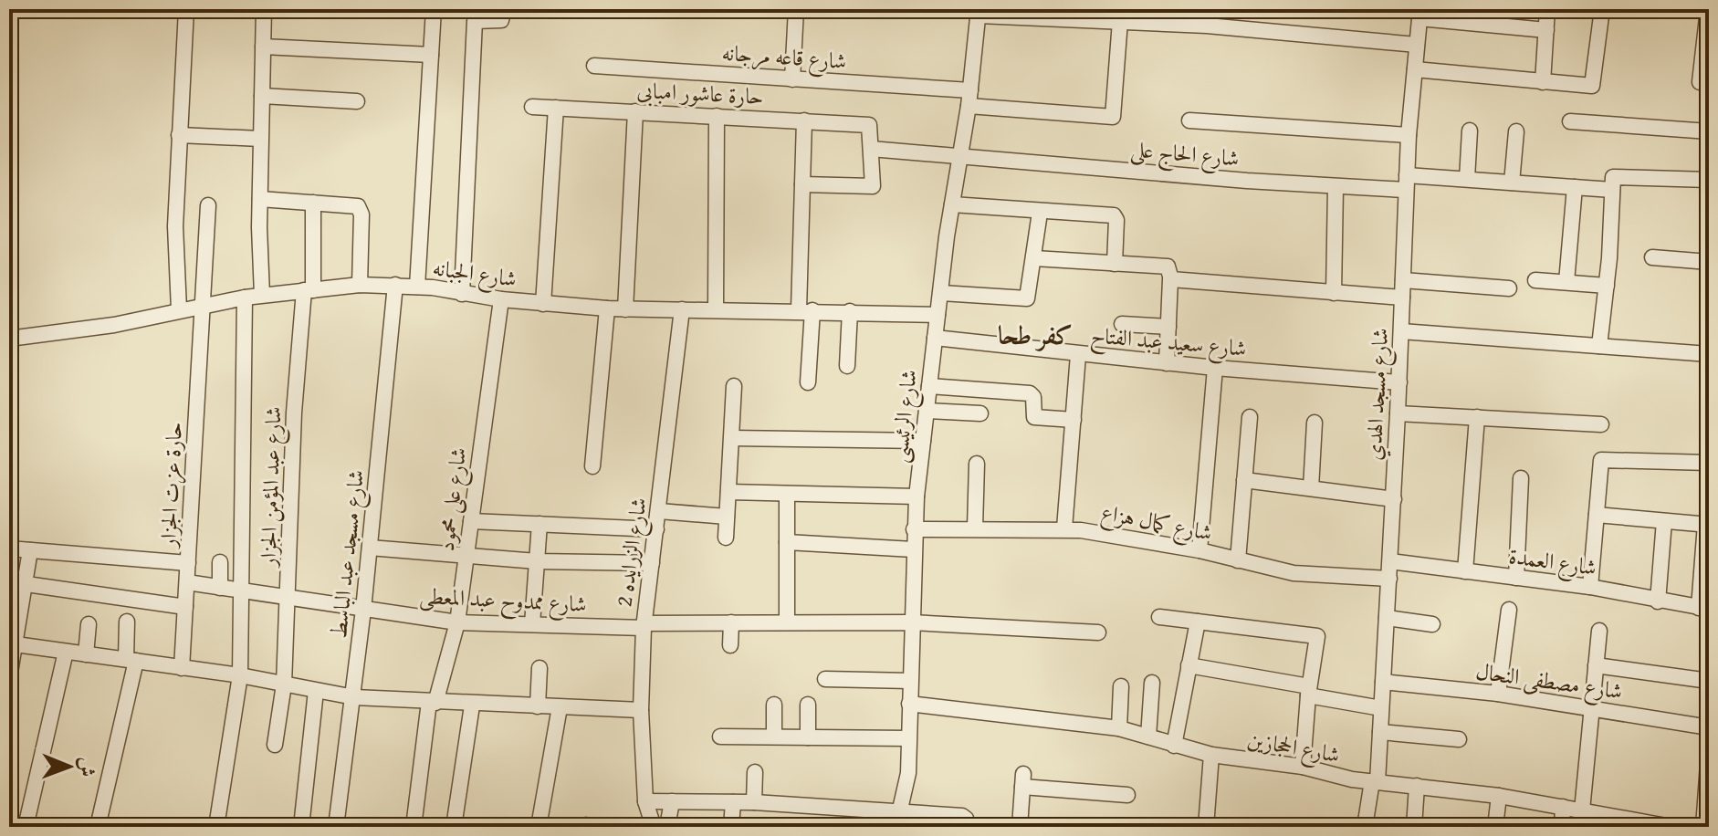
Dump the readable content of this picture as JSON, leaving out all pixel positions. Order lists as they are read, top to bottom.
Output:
{
  "streets": {
    "street": [
      "شارع قاعه مرجانه",
      "حارة عاشور امبابى",
      "شارع الحاج على",
      "شارع الجبانه",
      "شارع سعيد عبد الفتاح",
      "شارع مسجد الهدي",
      "شارع الرئيسى",
      "حارة عزت الجزار",
      "شارع عبد المؤمن الجزار",
      "شارع على محمود",
      "شارع كمال هزاع",
      "شارع الزرايده 2",
      "شارع مسجد عبد الباسط",
      "شارع العمدة",
      "شارع ممدوح عبد المعطى",
      "شارع مصطفى النحال",
      "شارع الحجازين"
    ]
  },
  "crossings": [
    ["شارع قاعه مرجانه", "شارع الرئيسى"],
    ["حارة عاشور امبابى", "شارع الحاج على"],
    ["شارع الحاج على", "شارع مسجد الهدي"],
    ["شارع الحاج على", "شارع الرئيسى"],
    ["شارع الجبانه", "شارع الرئيسى"],
    ["شارع الجبانه", "حارة عزت الجزار"],
    ["شارع الجبانه", "شارع عبد المؤمن الجزار"],
    ["شارع الجبانه", "شارع على محمود"],
    ["شارع الجبانه", "شارع الزرايده 2"],
    ["شارع الجبانه", "شارع مسجد عبد الباسط"],
    ["شارع سعيد عبد الفتاح", "شارع مسجد الهدي"],
    ["شارع سعيد عبد الفتاح", "شارع الرئيسى"],
    ["شارع مسجد الهدي", "شارع كمال هزاع"],
    ["شارع مسجد الهدي", "شارع العمدة"],
    ["شارع مسجد الهدي", "شارع مصطفى النحال"],
    ["شارع مسجد الهدي", "شارع الحجازين"],
    ["شارع الرئيسى", "شارع كمال هزاع"],
    ["شارع الرئيسى", "شارع ممدوح عبد المعطى"],
    ["شارع الرئيسى", "شارع الحجازين"],
    ["حارة عزت الجزار", "شارع ممدوح عبد المعطى"],
    ["شارع عبد المؤمن الجزار", "شارع ممدوح عبد المعطى"],
    ["شارع على محمود", "شارع ممدوح عبد المعطى"],
    ["شارع الزرايده 2", "شارع ممدوح عبد المعطى"],
    ["شارع مسجد عبد الباسط", "شارع ممدوح عبد المعطى"]
  ],
  "districts": ["كفر طحا"],
  "north": "right"
}
